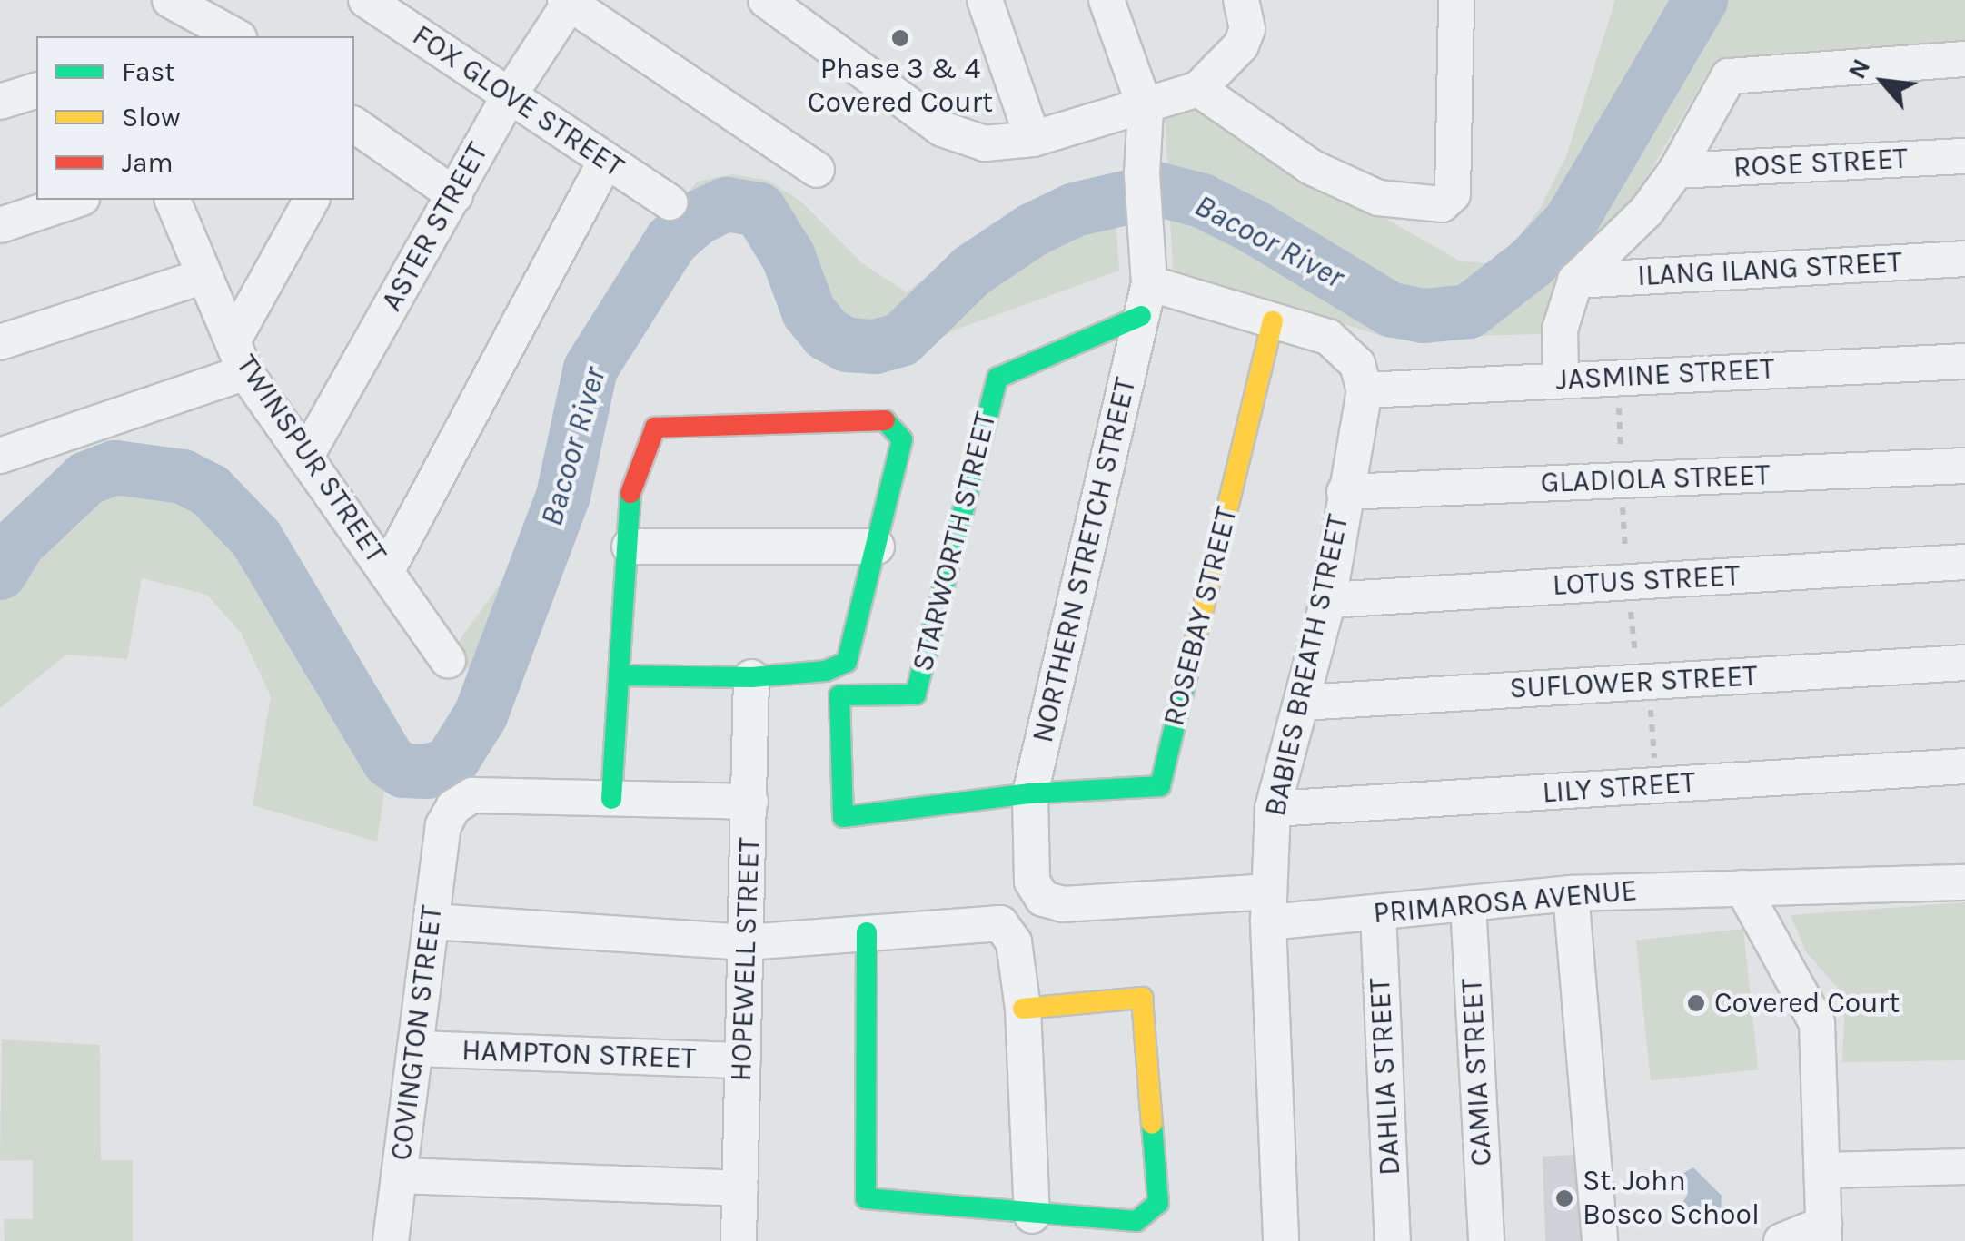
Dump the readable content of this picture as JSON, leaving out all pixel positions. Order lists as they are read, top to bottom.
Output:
{
  "streets": {
    "street": [
      "FOX GLOVE STREET",
      "ROSE STREET",
      "ASTER STREET",
      "ILANG ILANG STREET",
      "JASMINE STREET",
      "TWINSPUR STREET",
      "GLADIOLA STREET",
      "STARWORTH STREET",
      "NORTHERN STRETCH STREET",
      "LOTUS STREET",
      "ROSEBAY STREET",
      "BABIES BREATH STREET",
      "SUFLOWER STREET",
      "LILY STREET",
      "PRIMAROSA AVENUE",
      "HOPEWELL STREET",
      "COVINGTON STREET",
      "HAMPTON STREET",
      "CAMIA STREET",
      "DAHLIA STREET"
    ]
  },
  "crossings": [
    ["FOX GLOVE STREET", "ASTER STREET"],
    ["ASTER STREET", "TWINSPUR STREET"],
    ["JASMINE STREET", "BABIES BREATH STREET"],
    ["GLADIOLA STREET", "BABIES BREATH STREET"],
    ["STARWORTH STREET", "NORTHERN STRETCH STREET"],
    ["STARWORTH STREET", "ROSEBAY STREET"],
    ["NORTHERN STRETCH STREET", "ROSEBAY STREET"],
    ["NORTHERN STRETCH STREET", "BABIES BREATH STREET"],
    ["NORTHERN STRETCH STREET", "PRIMAROSA AVENUE"],
    ["LOTUS STREET", "BABIES BREATH STREET"],
    ["BABIES BREATH STREET", "SUFLOWER STREET"],
    ["BABIES BREATH STREET", "LILY STREET"],
    ["BABIES BREATH STREET", "PRIMAROSA AVENUE"],
    ["PRIMAROSA AVENUE", "CAMIA STREET"],
    ["PRIMAROSA AVENUE", "DAHLIA STREET"],
    ["HOPEWELL STREET", "HAMPTON STREET"],
    ["COVINGTON STREET", "HAMPTON STREET"]
  ],
  "water": ["Bacoor River"],
  "places": ["Phase 3 & 4 Covered Court", "Covered Court", "St. John Bosco School"],
  "legend": ["Fast", "Slow", "Jam"],
  "north": "top left"
}
